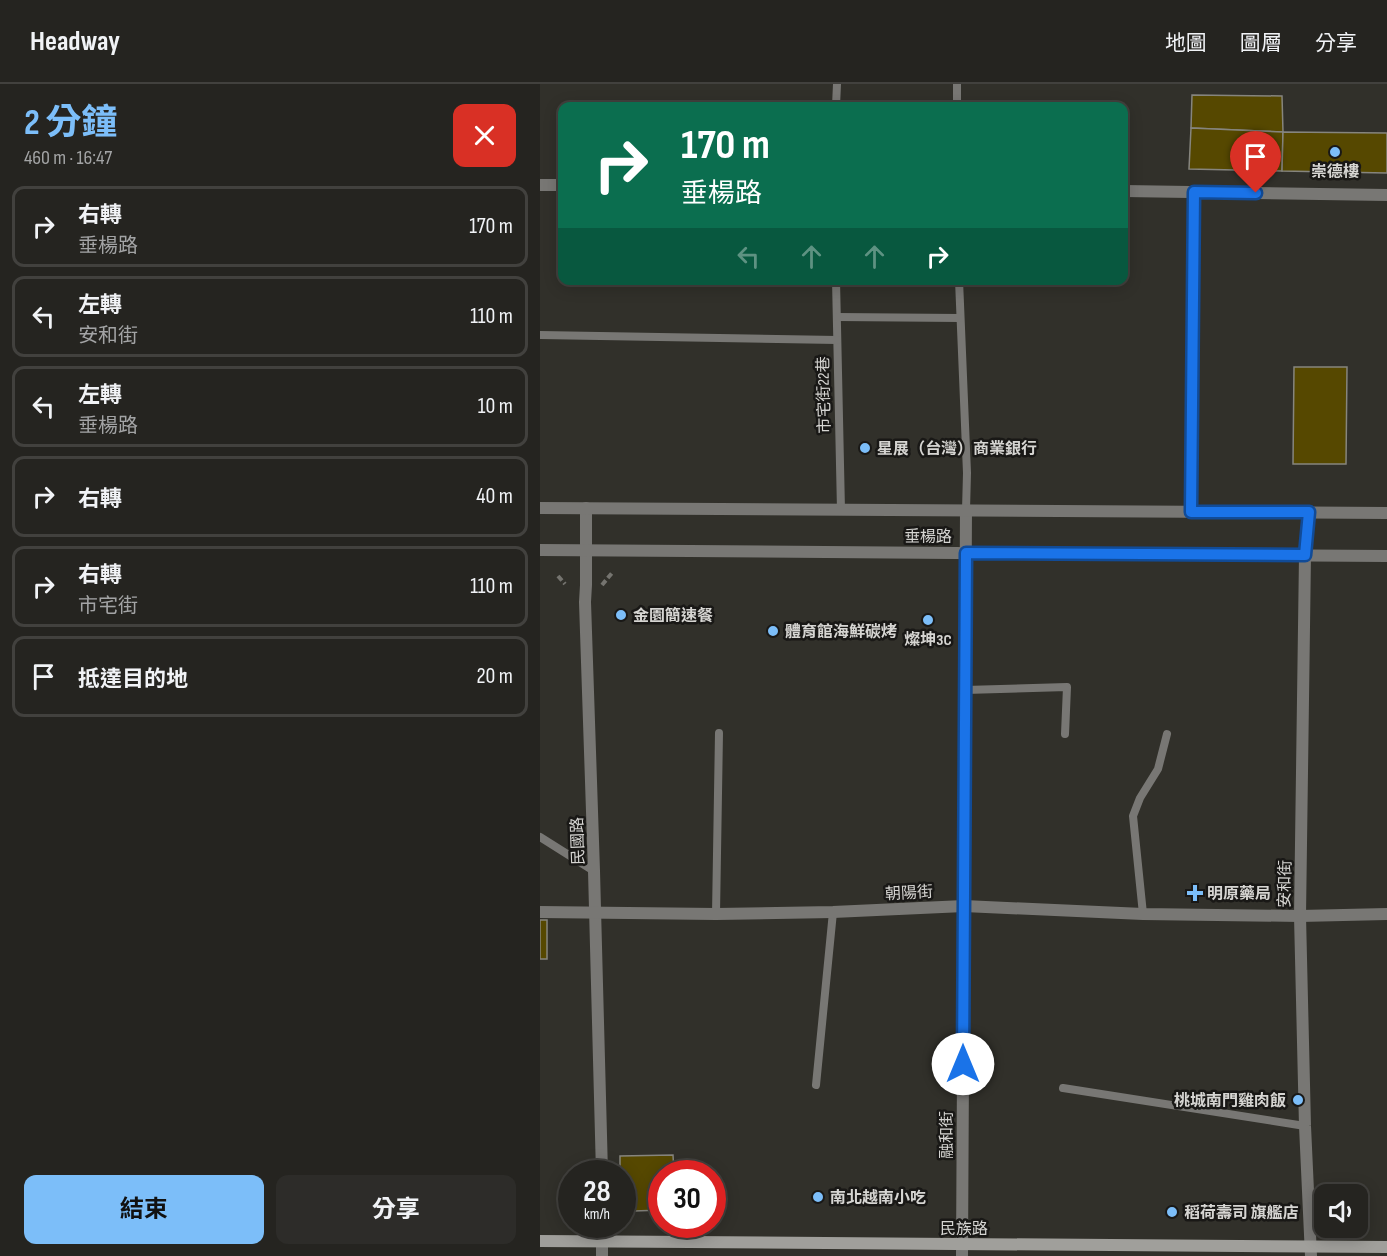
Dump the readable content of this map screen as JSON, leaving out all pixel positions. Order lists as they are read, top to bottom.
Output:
{
  "streets": {
    "main road": ["民族路"],
    "street": [
      "垂楊路",
      "民國路",
      "安和街",
      "朝陽街",
      "融和街"
    ],
    "lane": ["市宅街22巷"]
  },
  "crossings": [
    ["市宅街22巷", "垂楊路"],
    ["垂楊路", "民國路"],
    ["垂楊路", "安和街"],
    ["垂楊路", "融和街"],
    ["民國路", "朝陽街"],
    ["安和街", "朝陽街"],
    ["安和街", "民族路"],
    ["朝陽街", "融和街"],
    ["融和街", "民族路"]
  ],
  "places": {
    "other": [
      "崇德樓",
      "星展（台灣）商業銀行",
      "金園簡速餐",
      "燦坤3C",
      "體育館海鮮碳烤",
      "桃城南門雞肉飯",
      "南北越南小吃",
      "稻荷壽司 旗艦店"
    ],
    "health": ["明原藥局"]
  },
  "page": {
    "header": "Headway",
    "nav": ["地圖", "圖層", "分享"],
    "heading": ["2 分鐘", "460 m · 16:47"],
    "turn": ["170 m", "垂楊路"],
    "list": [
      {
        "name": "右轉",
        "note": "垂楊路",
        "value": "170 m"
      },
      {
        "name": "左轉",
        "note": "安和街",
        "value": "110 m"
      },
      {
        "name": "左轉",
        "note": "垂楊路",
        "value": "10 m"
      },
      {
        "name": "右轉",
        "value": "40 m"
      },
      {
        "name": "右轉",
        "note": "市宅街",
        "value": "110 m"
      },
      {
        "name": "抵達目的地",
        "value": "20 m"
      }
    ],
    "speed": "28 km/h",
    "limit": "30",
    "buttons": ["結束", "分享"]
  }
}
